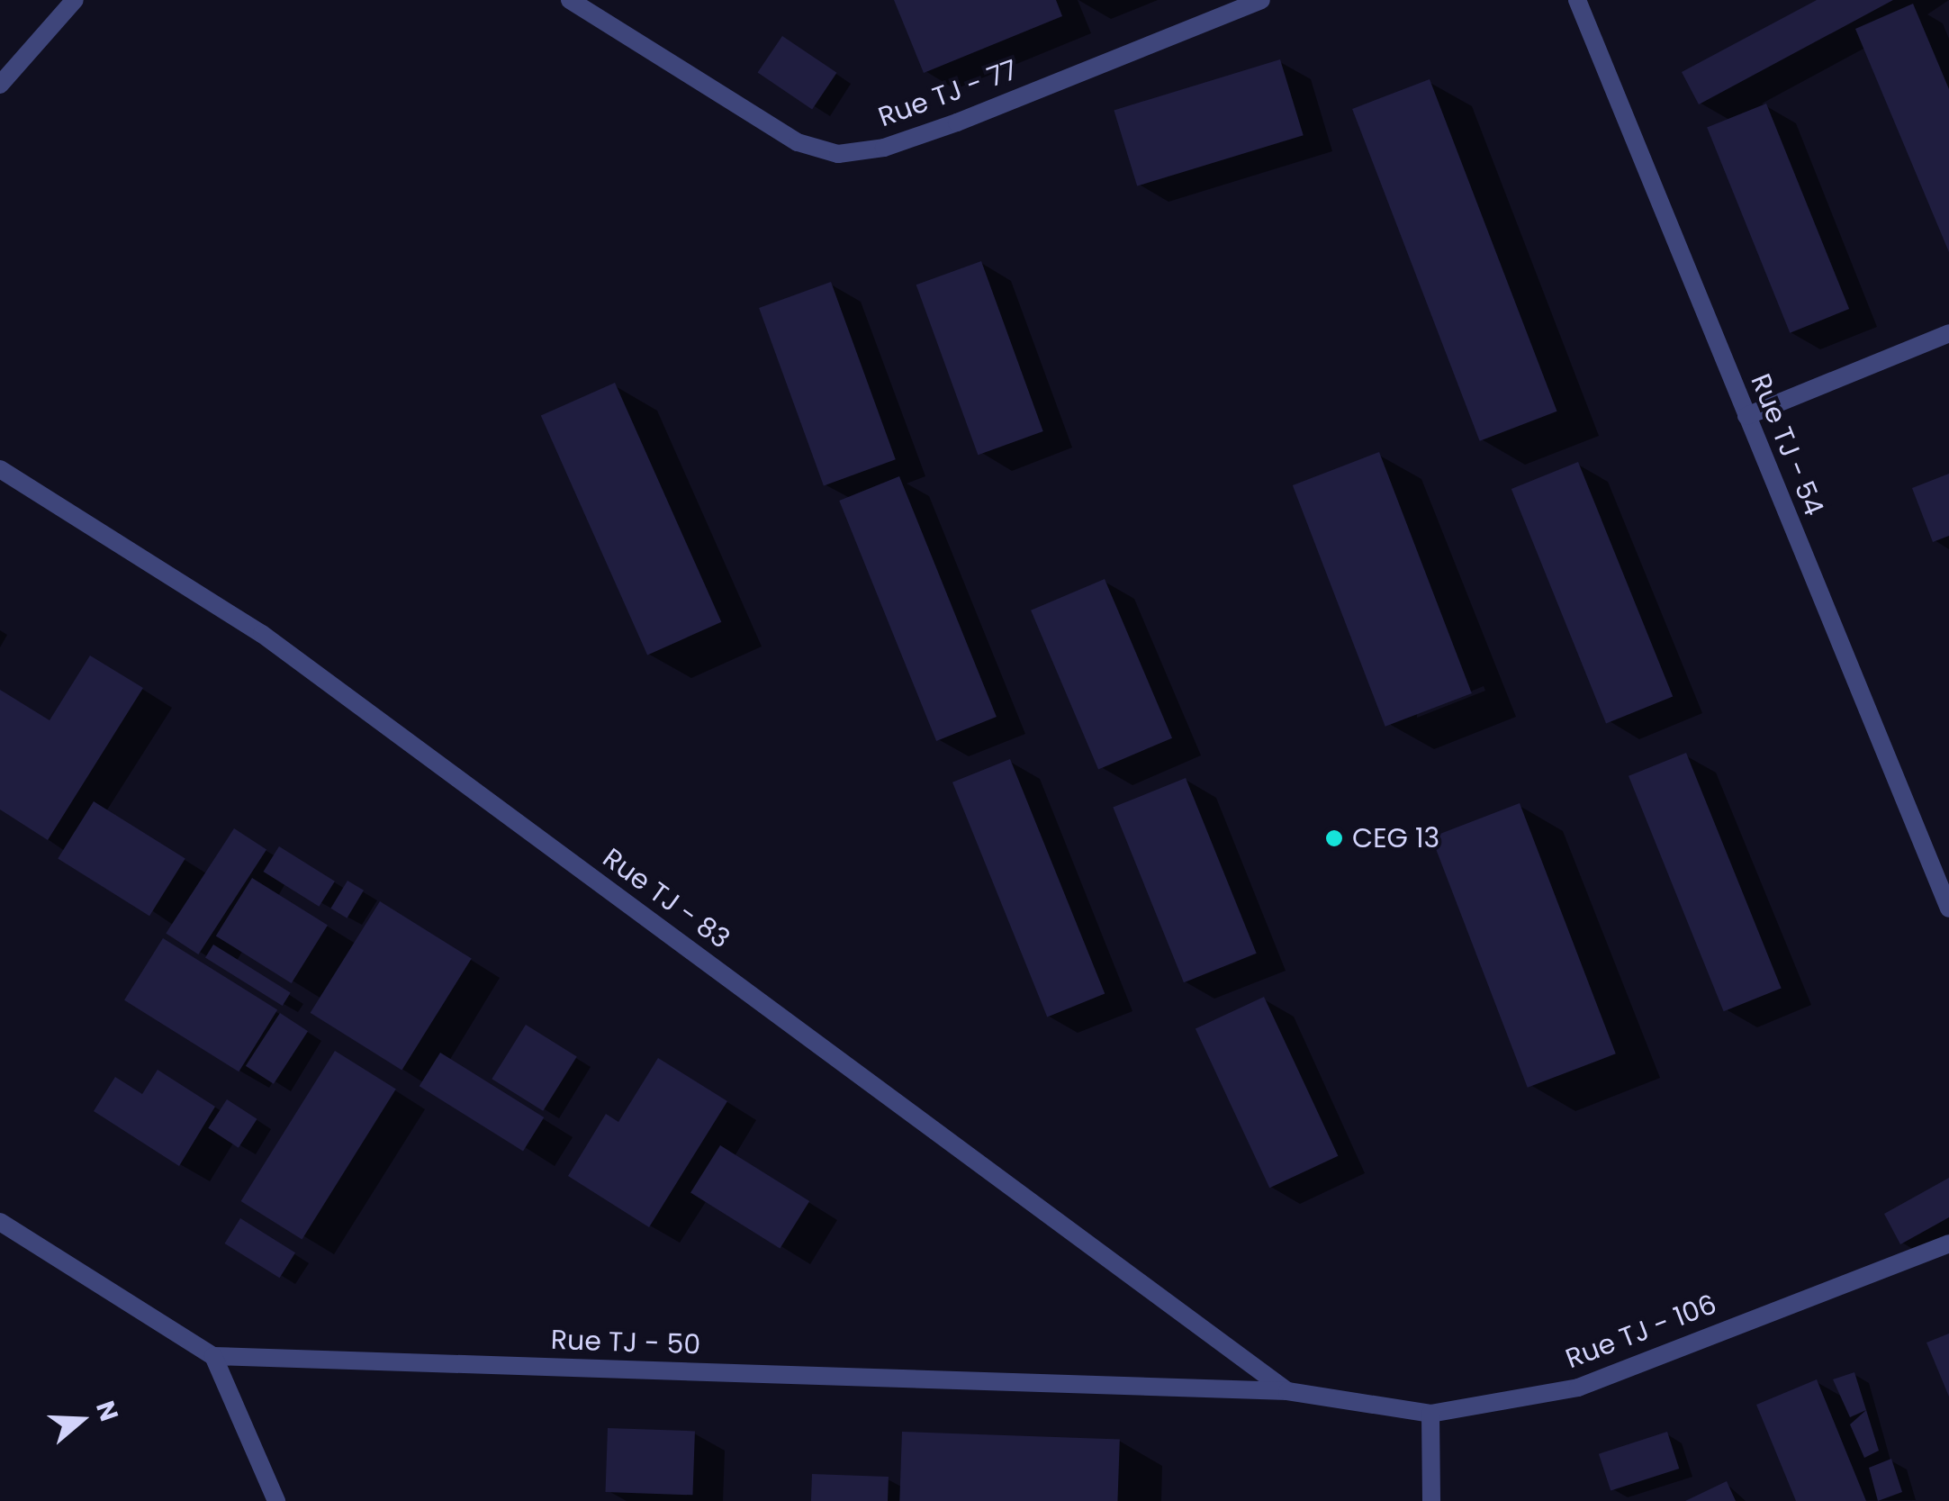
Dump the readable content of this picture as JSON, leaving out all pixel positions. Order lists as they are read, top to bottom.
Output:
{
  "streets": {
    "street": [
      "Rue TJ - 77",
      "Rue TJ - 54",
      "Rue TJ - 83",
      "Rue TJ - 106",
      "Rue TJ - 50"
    ]
  },
  "crossings": [
    ["Rue TJ - 83", "Rue TJ - 106"],
    ["Rue TJ - 83", "Rue TJ - 50"],
    ["Rue TJ - 106", "Rue TJ - 50"]
  ],
  "places": ["CEG 13"],
  "north": "right"
}
